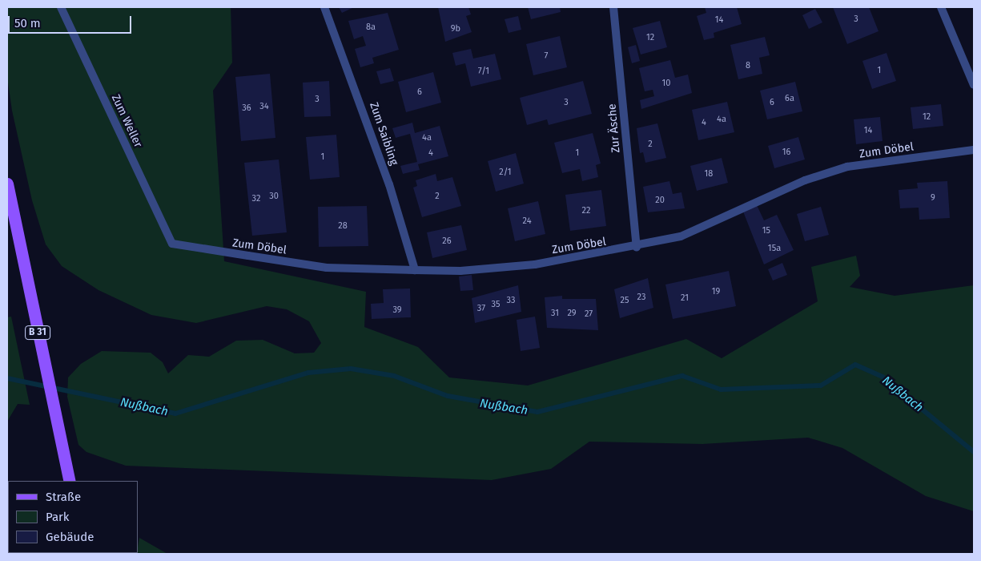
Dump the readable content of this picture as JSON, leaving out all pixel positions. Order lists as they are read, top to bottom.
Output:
{
  "streets": {
    "main road": ["B 31"],
    "street": [
      "Zum Weller",
      "Zur Äsche",
      "Zum Saibling",
      "Zum Döbel"
    ]
  },
  "crossings": [
    ["Zum Weller", "Zum Döbel"],
    ["Zur Äsche", "Zum Döbel"],
    ["Zum Saibling", "Zum Döbel"]
  ],
  "water": ["Nußbach"],
  "house_numbers": [
    "3",
    "14",
    "8a",
    "9b",
    "12",
    "7",
    "8",
    "1",
    "7/1",
    "10",
    "6",
    "6a",
    "3",
    "3",
    "6",
    "34",
    "36",
    "12",
    "4a",
    "4",
    "14",
    "4a",
    "2",
    "16",
    "4",
    "1",
    "1",
    "2/1",
    "18",
    "30",
    "2",
    "9",
    "32",
    "20",
    "22",
    "24",
    "28",
    "15",
    "26",
    "15a",
    "19",
    "23",
    "21",
    "33",
    "25",
    "35",
    "37",
    "39",
    "31",
    "29",
    "27"
  ],
  "legend": ["Straße", "Park", "Gebäude"],
  "scale_bar": "50 m"
}
